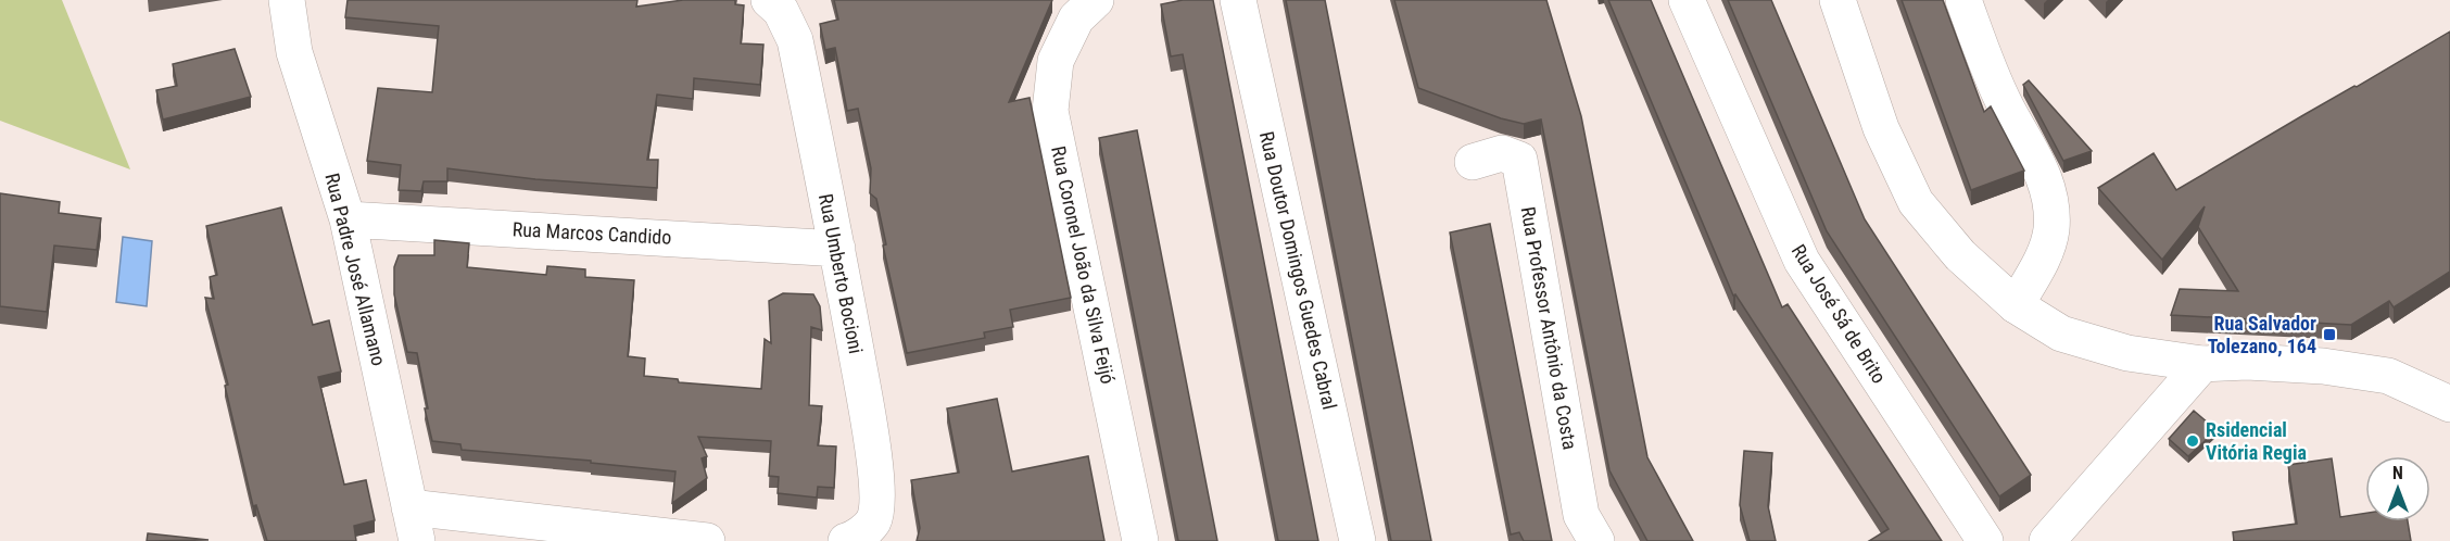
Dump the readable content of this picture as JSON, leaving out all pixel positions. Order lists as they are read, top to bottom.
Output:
{
  "streets": {
    "street": [
      "Rua Marcos Candido",
      "Rua Coronel João da Silva Feijó",
      "Rua Padre José Allamano",
      "Rua Doutor Domingos Guedes Cabral",
      "Rua Umberto Bocioni",
      "Rua José Sá de Brito",
      "Rua Professor Antônio da Costa"
    ]
  },
  "crossings": [
    ["Rua Marcos Candido", "Rua Padre José Allamano"],
    ["Rua Marcos Candido", "Rua Umberto Bocioni"]
  ],
  "places": {
    "transit": ["Rua Salvador Tolezano, 164"],
    "other": ["Rsidencial Vitória Regia"]
  },
  "north": "top"
}
